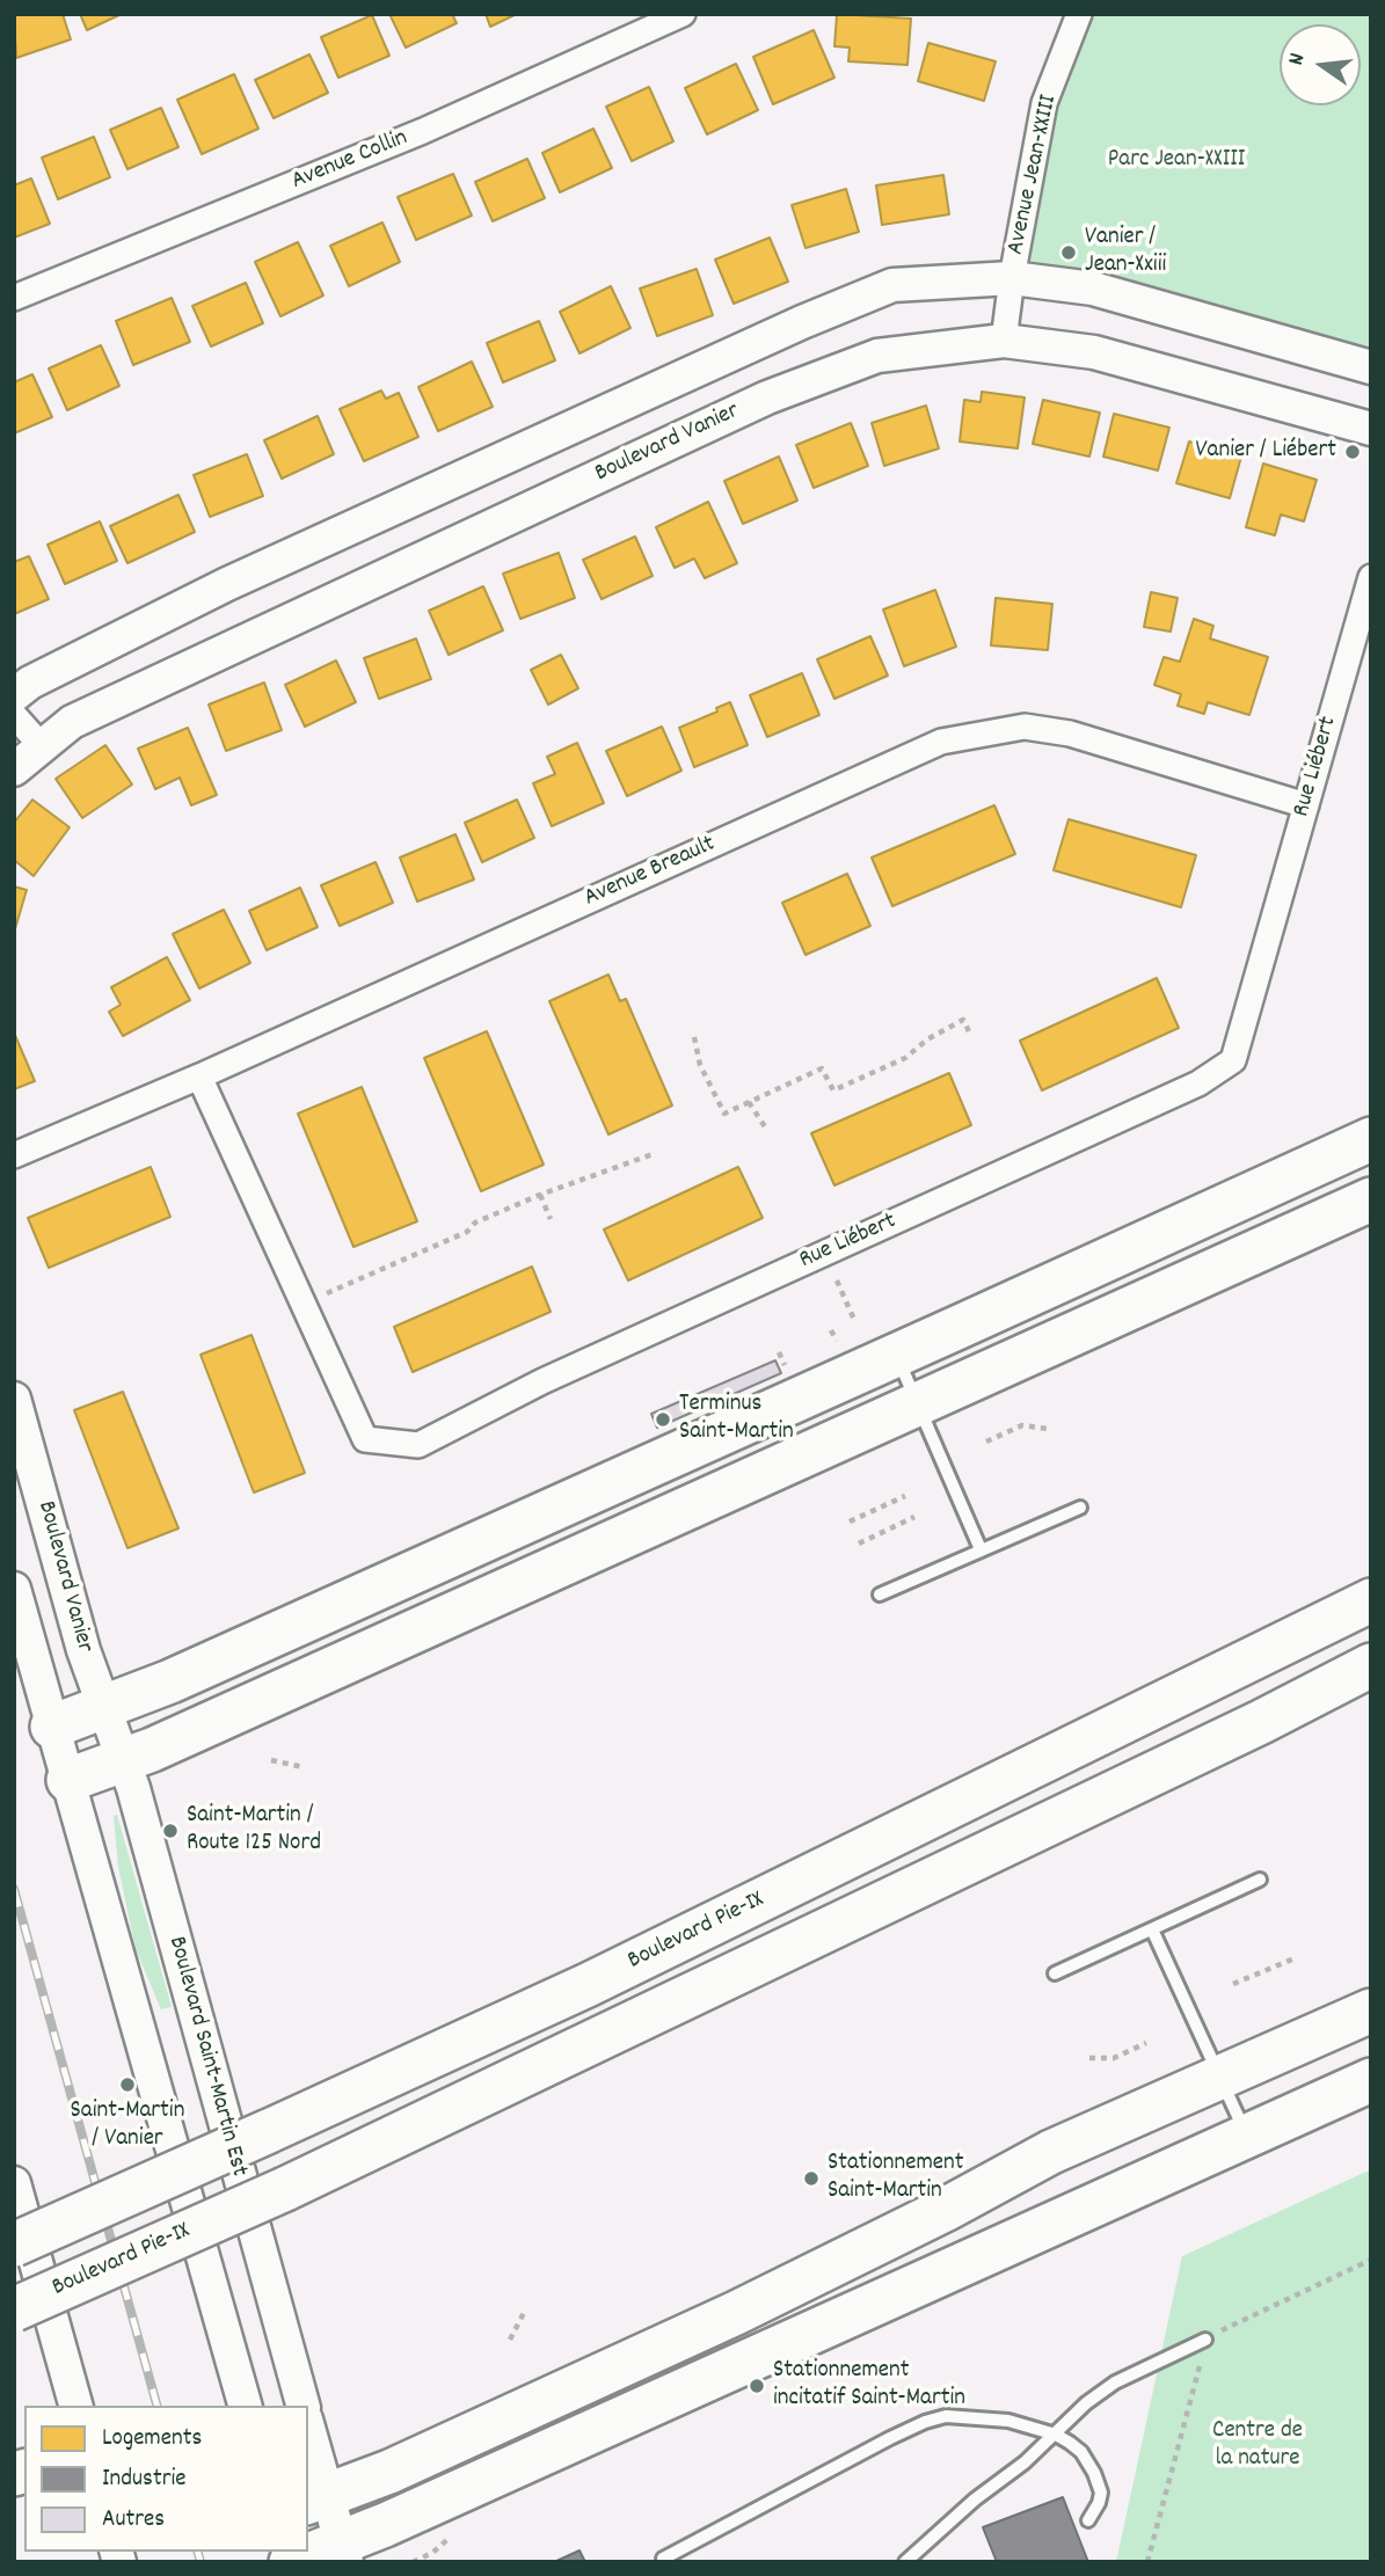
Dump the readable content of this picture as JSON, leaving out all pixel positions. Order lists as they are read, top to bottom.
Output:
{
  "streets": {
    "highway": ["Boulevard Pie-IX"],
    "street": [
      "Avenue Collin",
      "Avenue Jean-XXIII",
      "Boulevard Vanier",
      "Rue Liébert",
      "Avenue Breault",
      "Boulevard Saint-Martin Est"
    ]
  },
  "crossings": [
    ["Avenue Jean-XXIII", "Boulevard Vanier"],
    ["Boulevard Vanier", "Boulevard Saint-Martin Est"],
    ["Rue Liébert", "Avenue Breault"]
  ],
  "parks": ["Parc Jean-XXIII", "Centre de la nature"],
  "places": [
    "Vanier / Jean-Xxiii",
    "Vanier / Liébert",
    "Terminus Saint-Martin",
    "Saint-Martin / Route 125 Nord",
    "Saint-Martin / Vanier",
    "Stationnement Saint-Martin",
    "Stationnement incitatif Saint-Martin"
  ],
  "legend": ["Logements", "Industrie", "Autres"],
  "north": "left"
}
